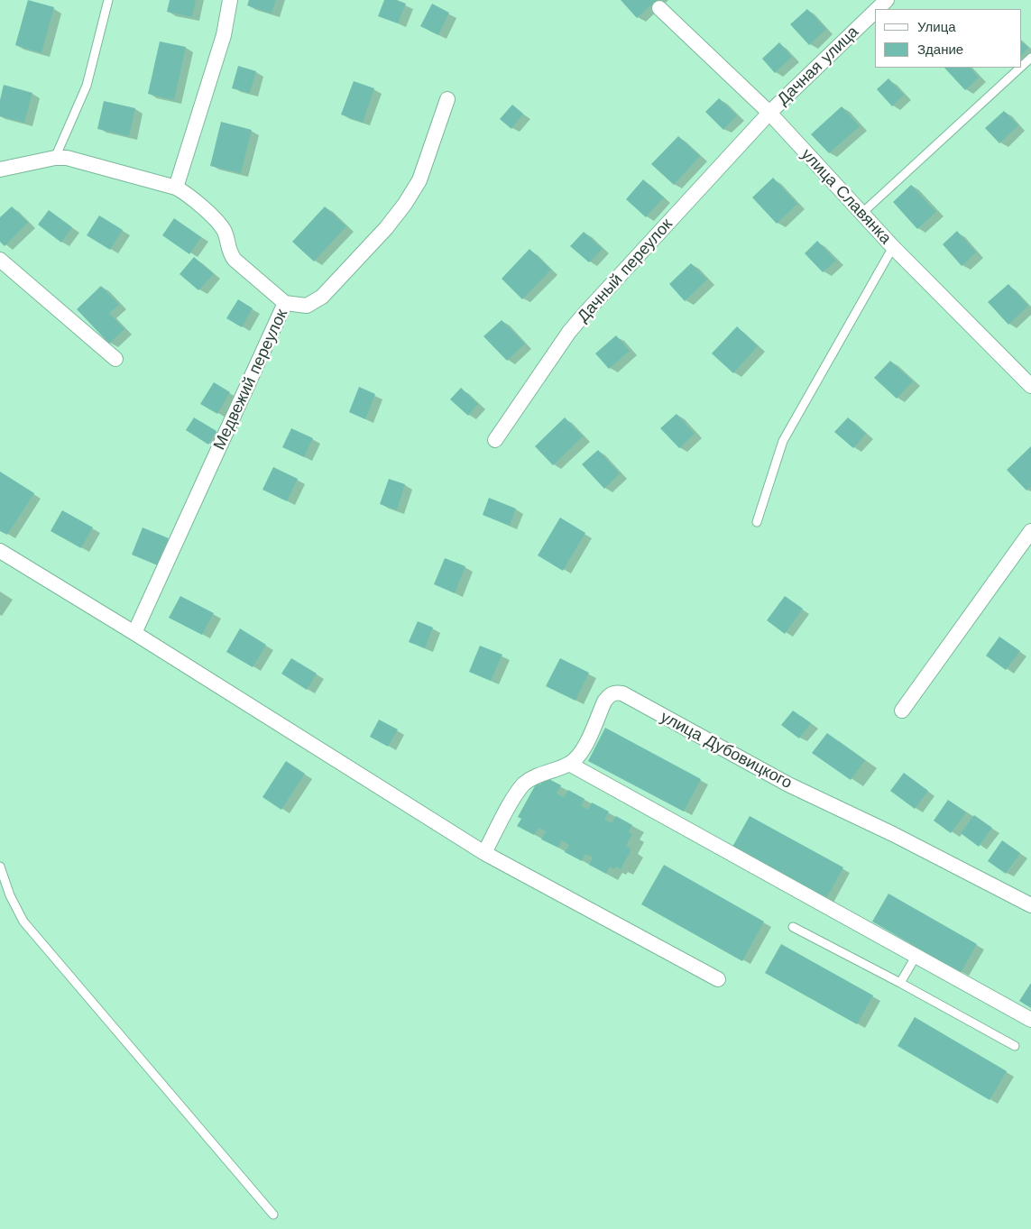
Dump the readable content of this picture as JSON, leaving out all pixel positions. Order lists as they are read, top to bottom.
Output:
{
  "streets": {
    "street": [
      "Дачная улица",
      "улица Славянка",
      "Дачный переулок",
      "Медвежий переулок",
      "улица Дубовицкого"
    ]
  },
  "crossings": [
    ["Дачная улица", "улица Славянка"],
    ["Дачная улица", "Дачный переулок"],
    ["улица Славянка", "Дачный переулок"]
  ],
  "legend": ["Улица", "Здание"]
}
